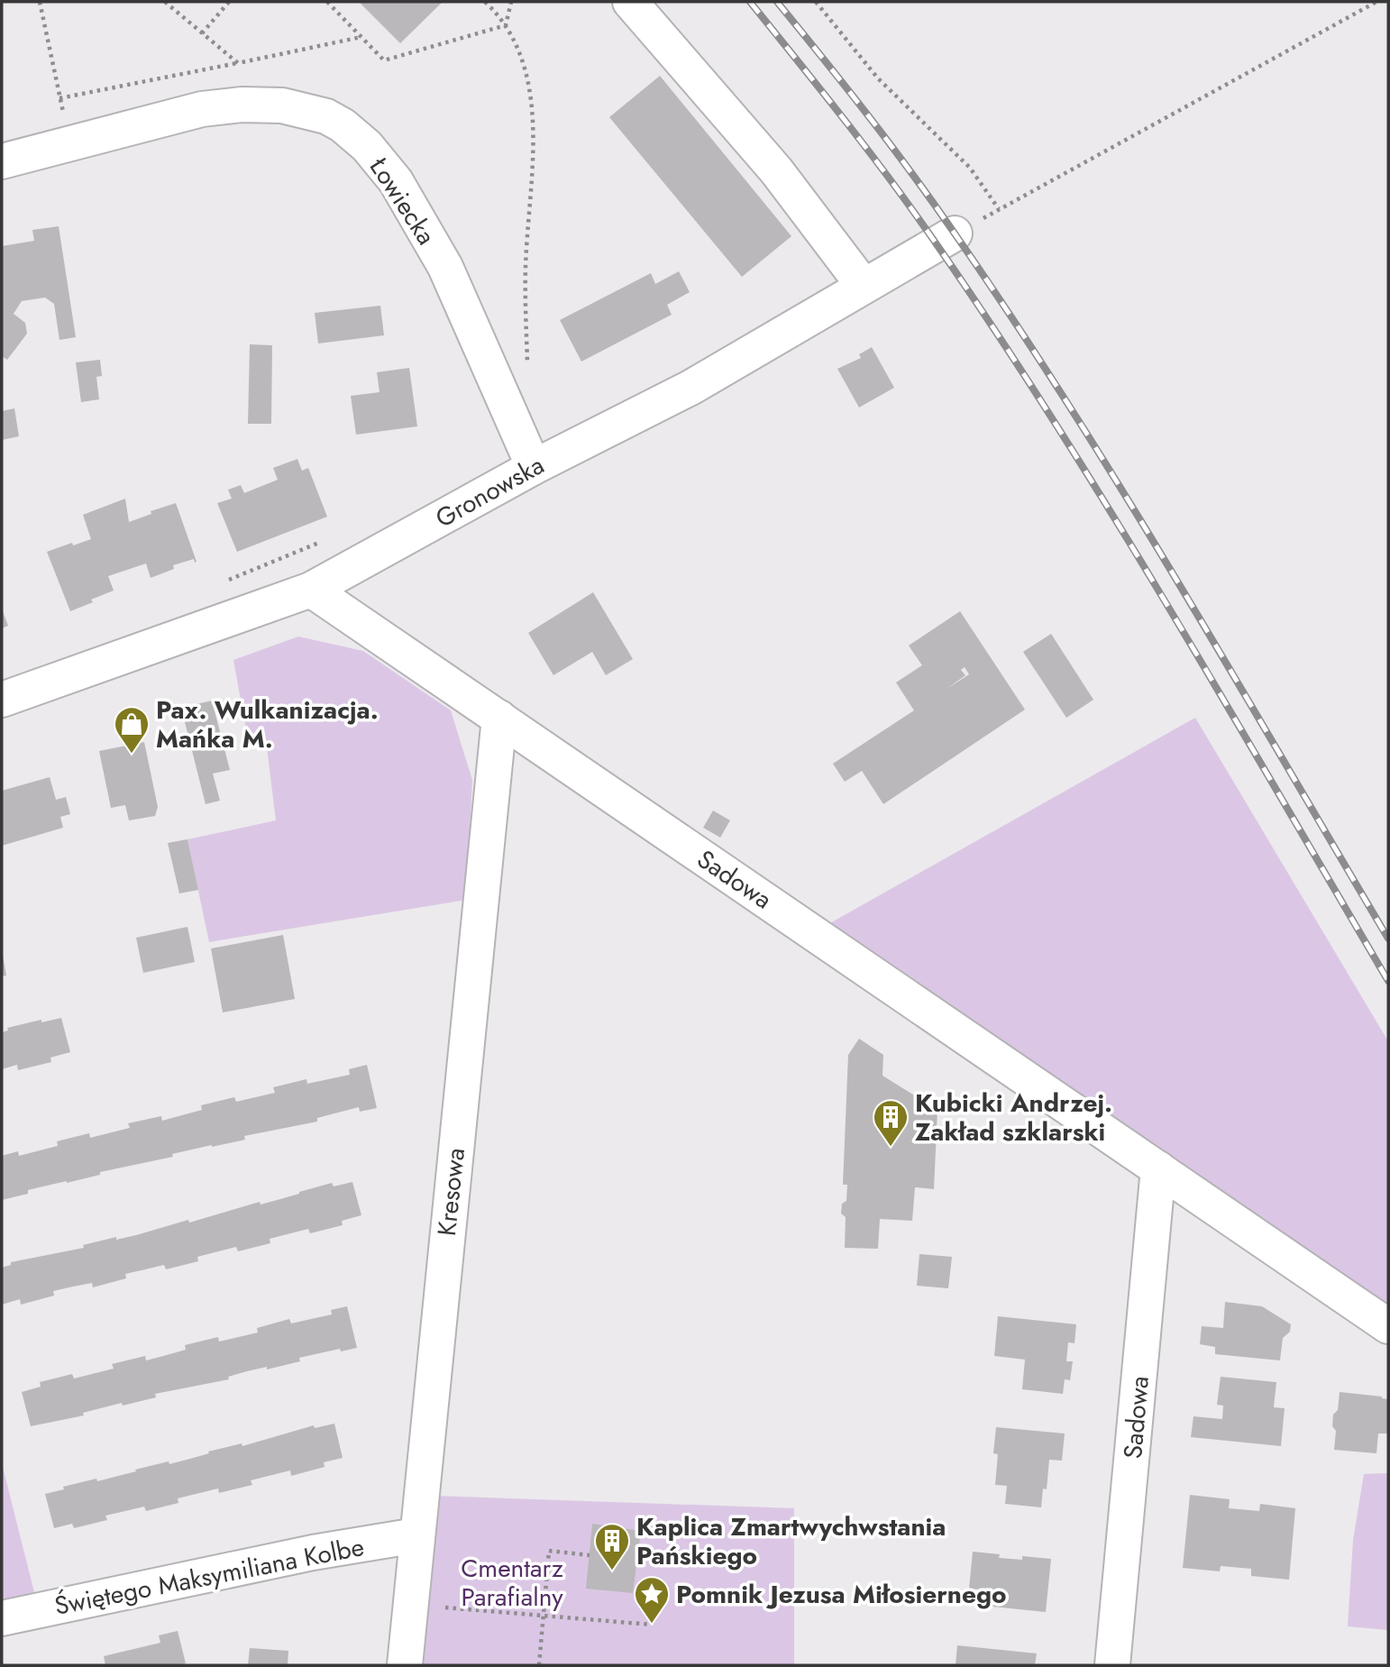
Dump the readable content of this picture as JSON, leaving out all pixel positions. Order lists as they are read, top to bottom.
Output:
{
  "streets": {
    "street": [
      "Łowiecka",
      "Gronowska",
      "Sadowa",
      "Kresowa",
      "Świętego Maksymiliana Kolbe"
    ]
  },
  "crossings": [
    ["Łowiecka", "Gronowska"],
    ["Gronowska", "Sadowa"],
    ["Sadowa", "Kresowa"],
    ["Kresowa", "Świętego Maksymiliana Kolbe"]
  ],
  "parks": ["Cmentarz Parafialny"],
  "places": {
    "shop": ["Pax. Wulkanizacja. Mańka M."],
    "building": ["Kubicki Andrzej. Zakład szklarski", "Kaplica Zmartwychwstania Pańskiego"],
    "place": ["Pomnik Jezusa Miłosiernego"]
  }
}
